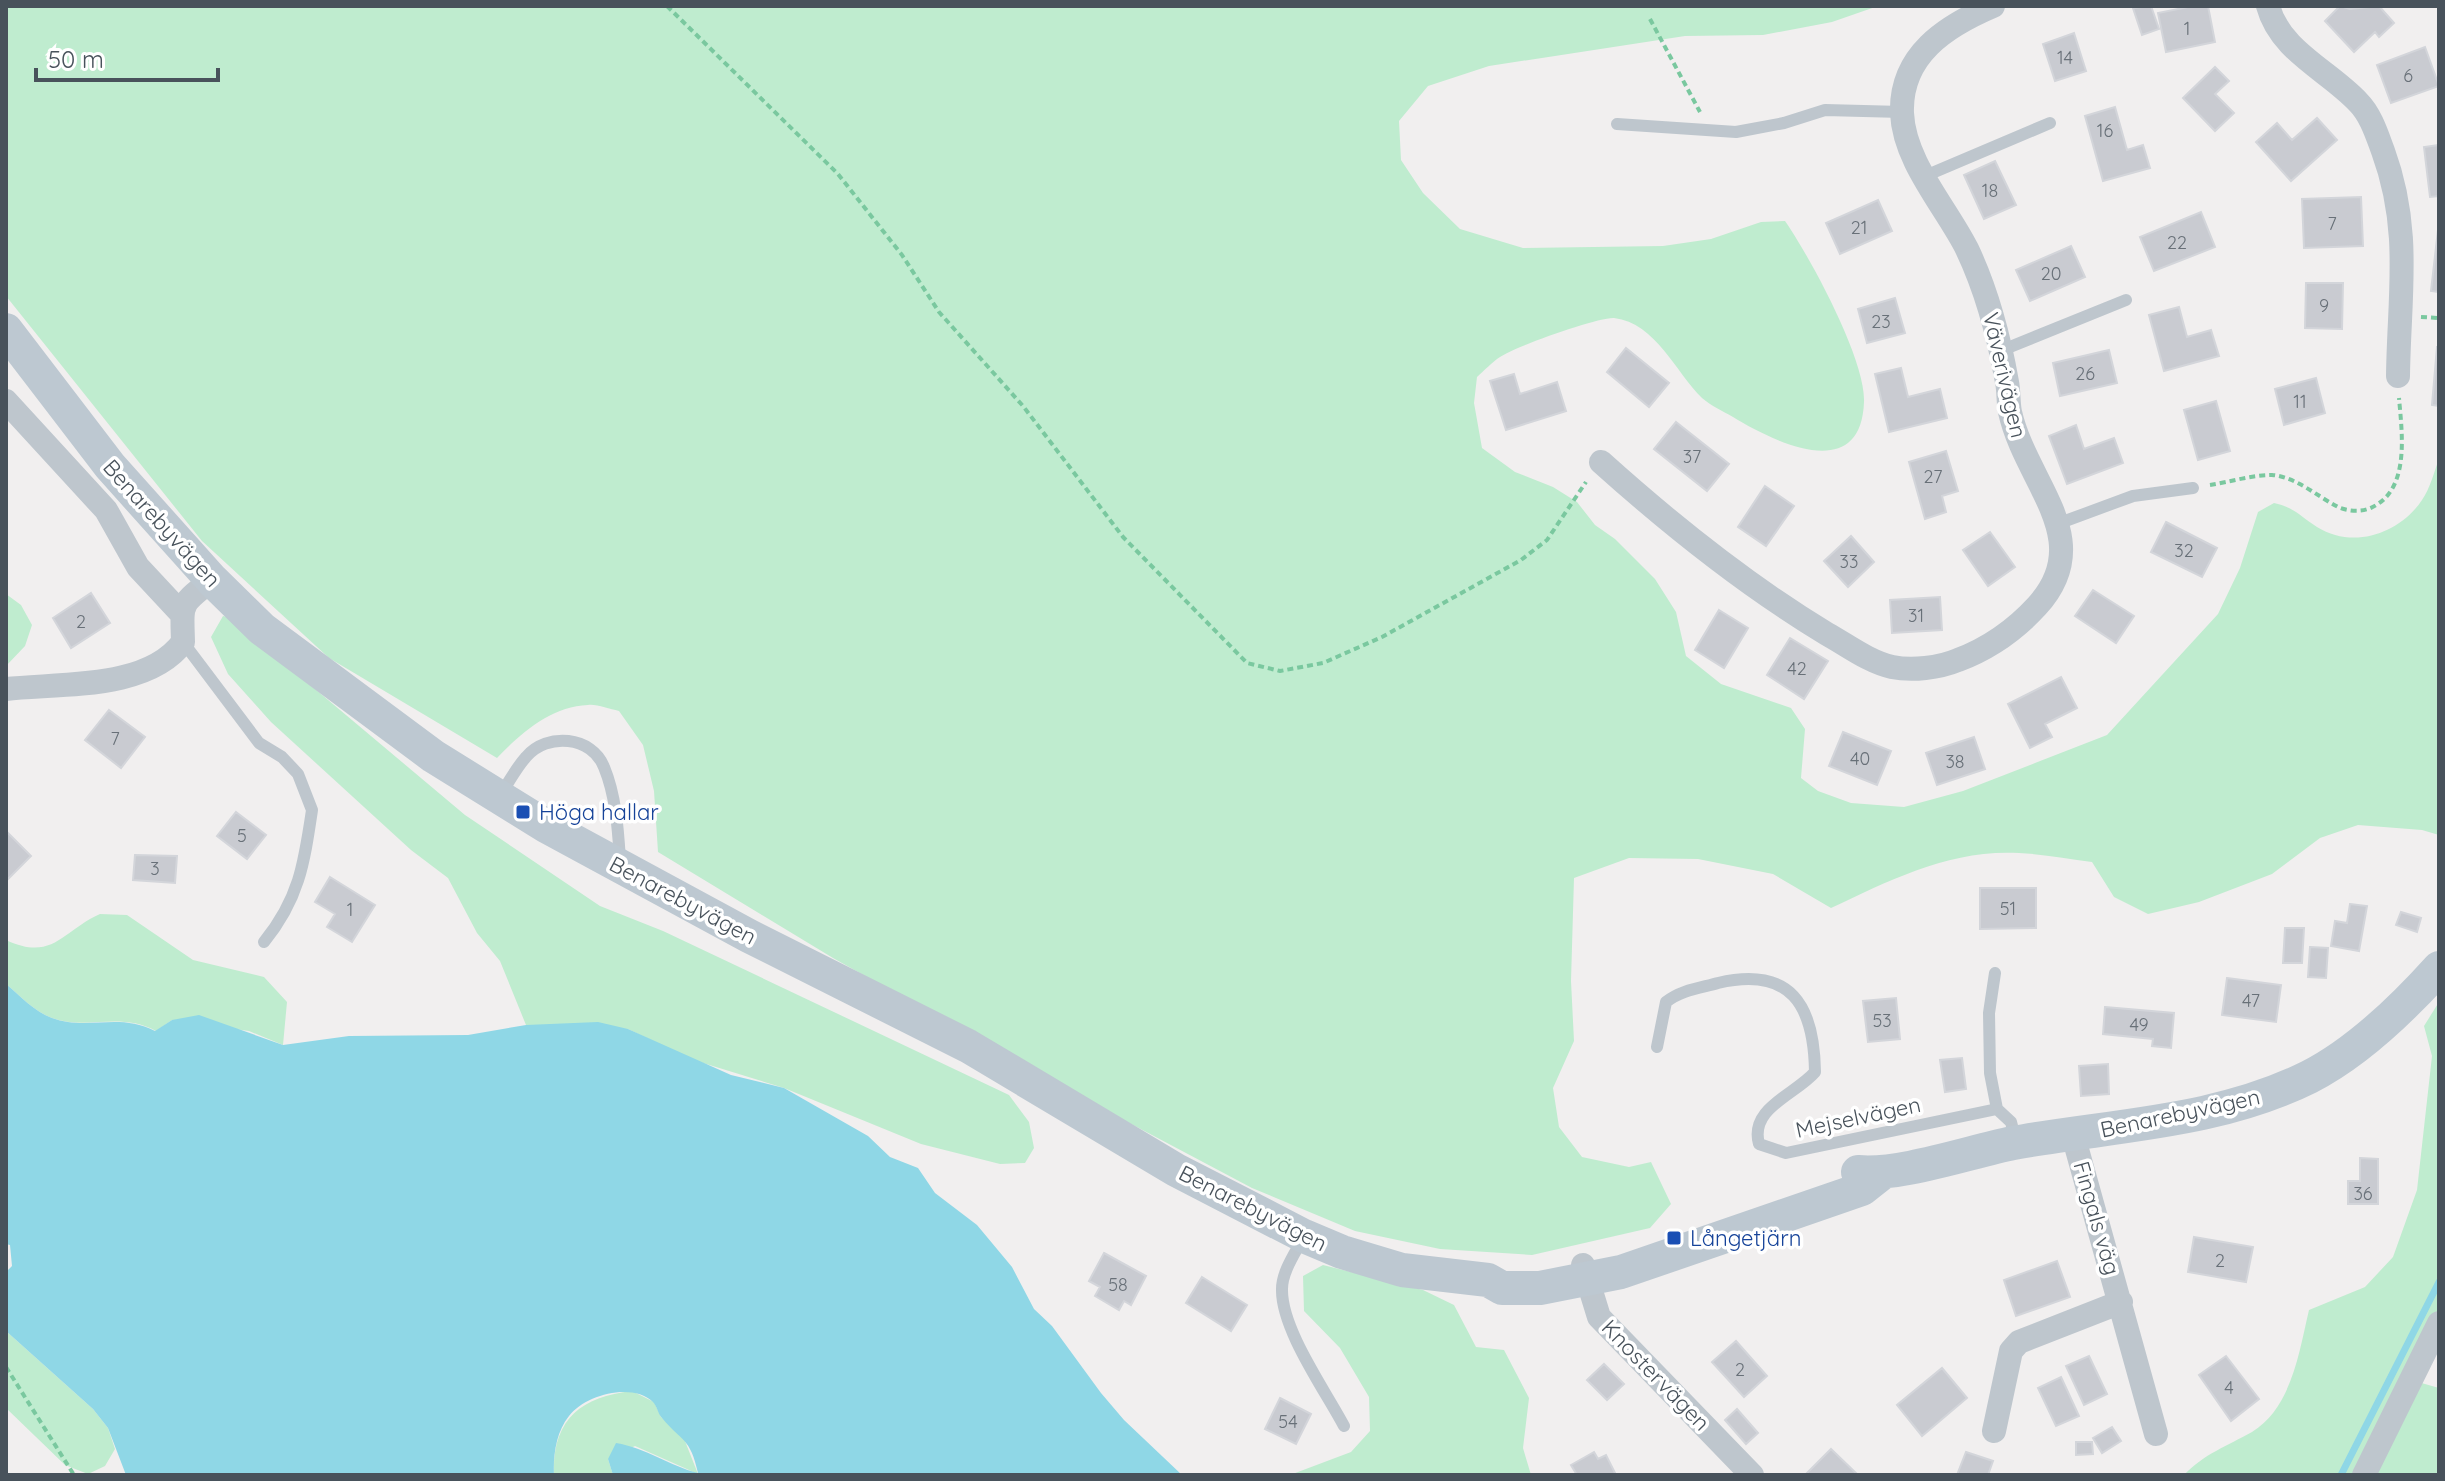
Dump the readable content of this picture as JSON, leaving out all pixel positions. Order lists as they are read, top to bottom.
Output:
{
  "streets": {
    "street": [
      "Väverivägen",
      "Benarebyvägen",
      "Fingals väg",
      "Knostervägen"
    ],
    "lane": ["Mejselvägen"]
  },
  "crossings": [
    ["Benarebyvägen", "Fingals väg"],
    ["Benarebyvägen", "Knostervägen"]
  ],
  "places": {
    "transit": ["Höga hallar", "Långetjärn"]
  },
  "house_numbers": [
    "1",
    "14",
    "6",
    "16",
    "18",
    "7",
    "21",
    "22",
    "20",
    "9",
    "23",
    "26",
    "11",
    "37",
    "27",
    "32",
    "33",
    "31",
    "2",
    "42",
    "7",
    "40",
    "38",
    "5",
    "3",
    "51",
    "1",
    "47",
    "53",
    "49",
    "36",
    "2",
    "58",
    "2",
    "4",
    "54"
  ],
  "scale_bar": "50 m"
}
